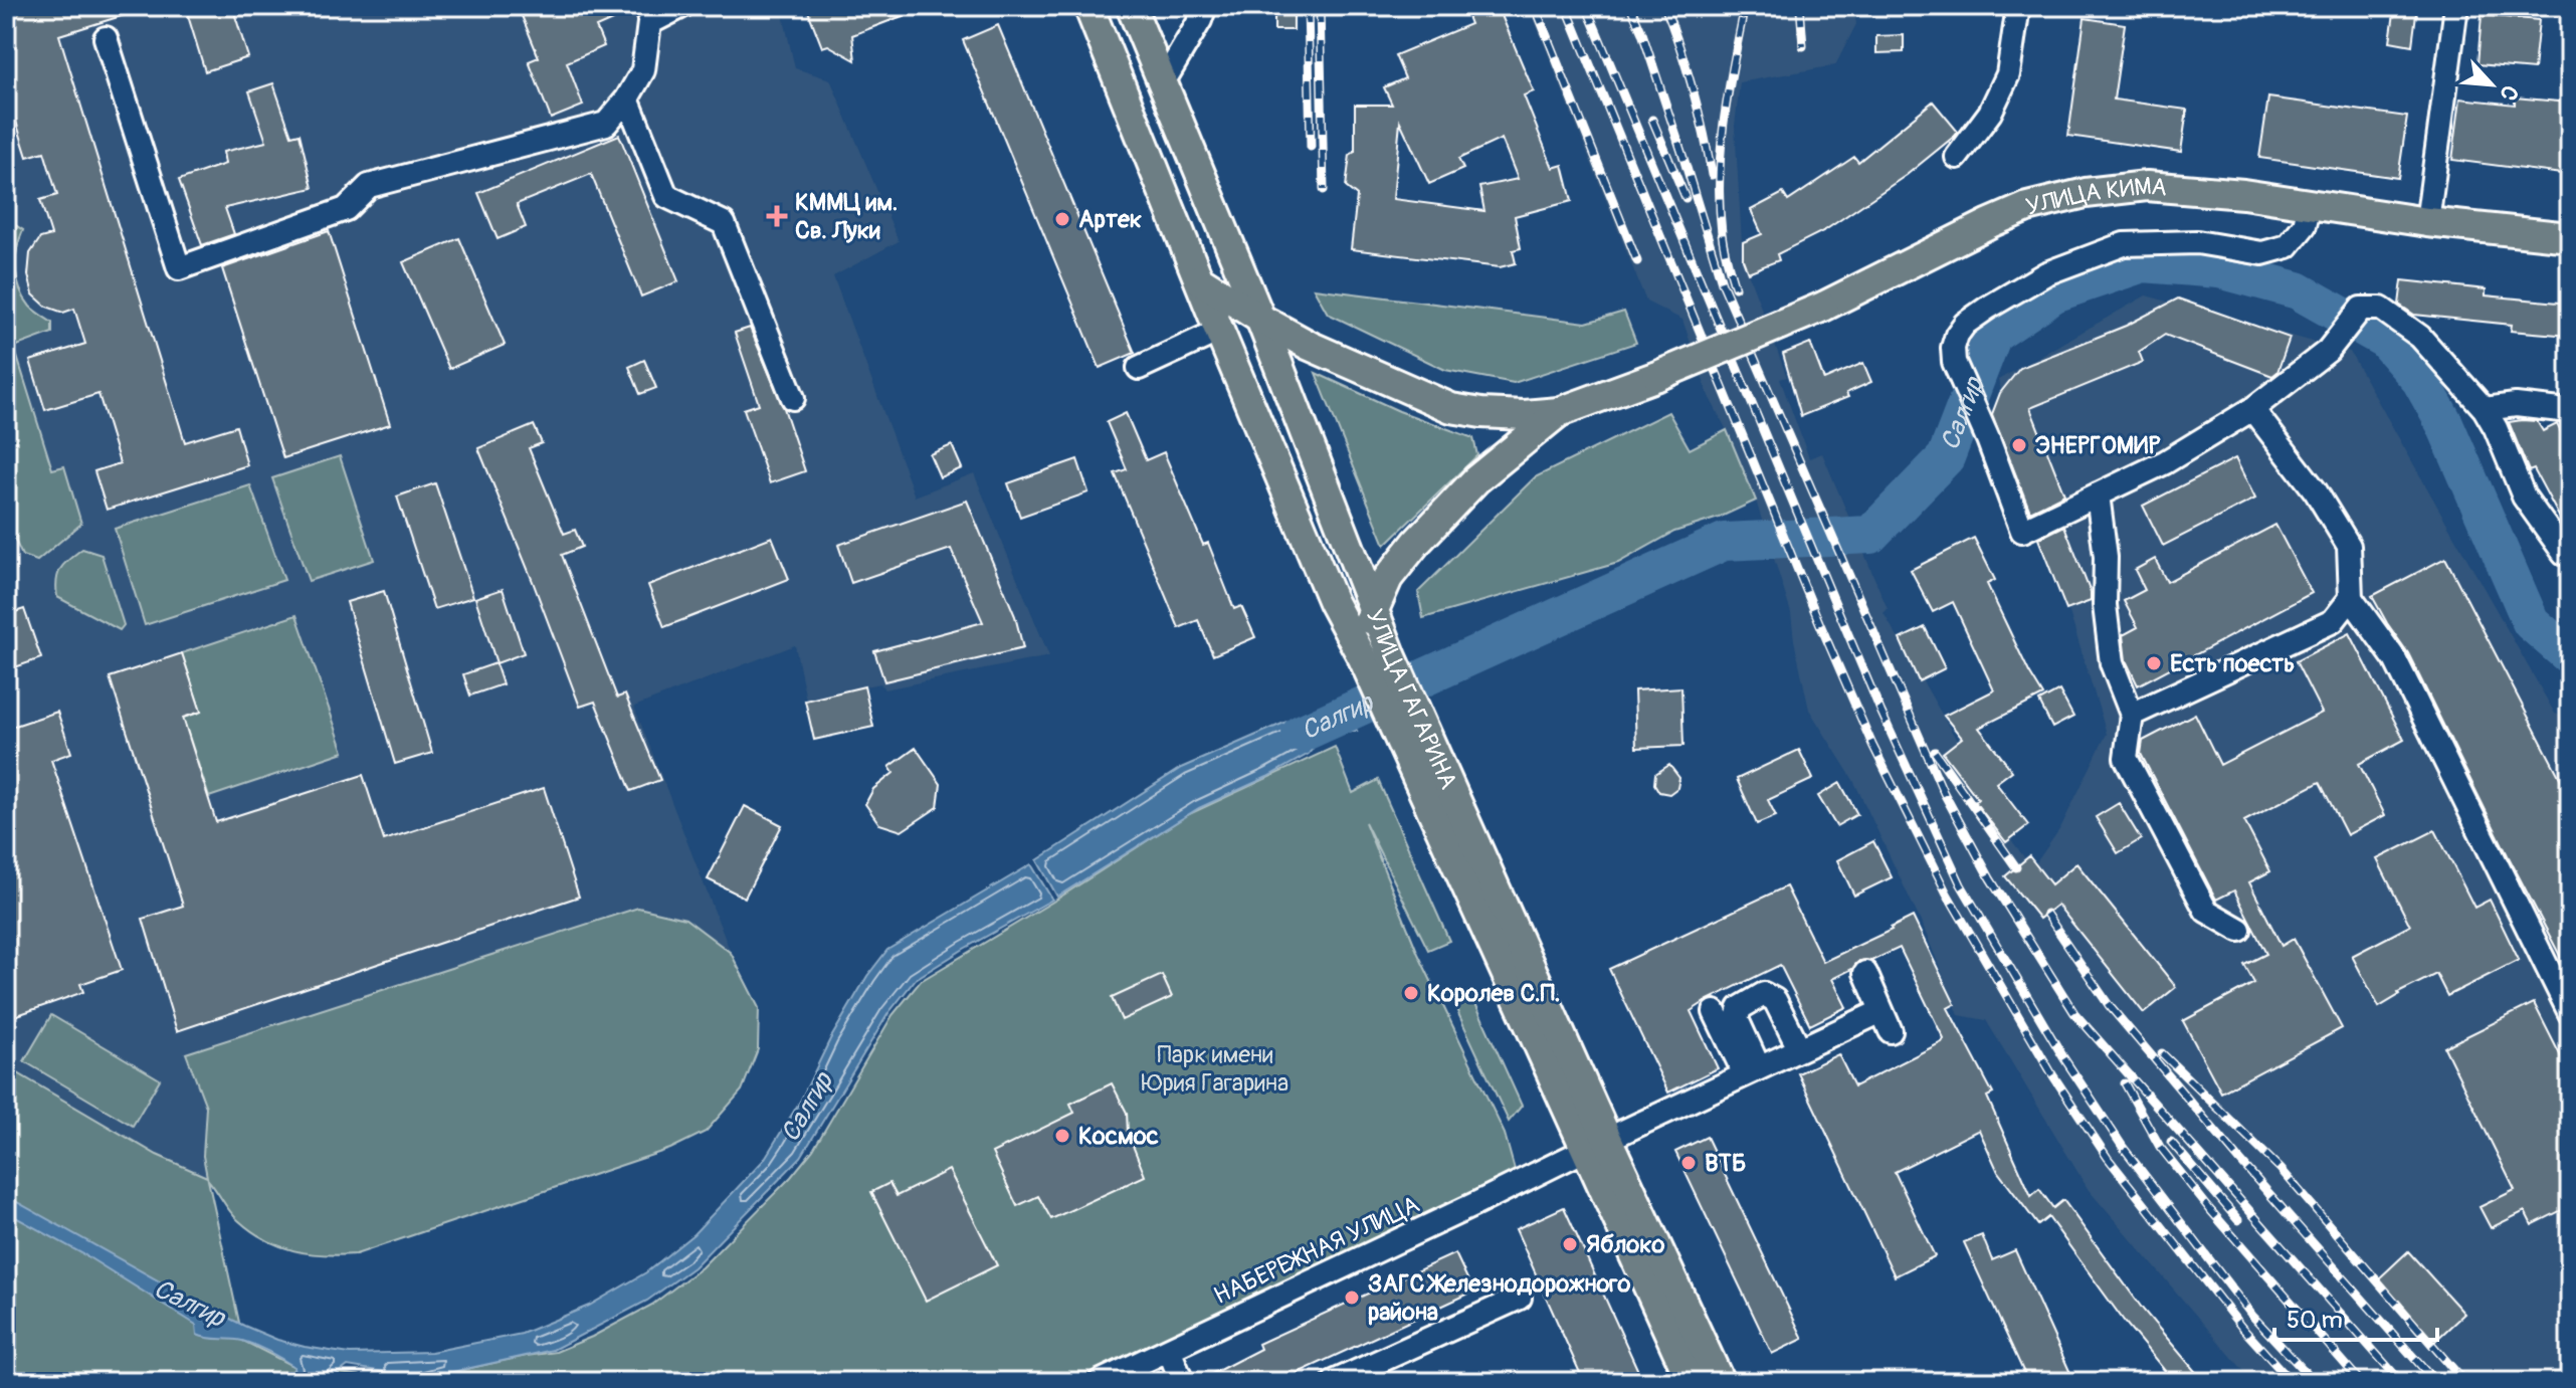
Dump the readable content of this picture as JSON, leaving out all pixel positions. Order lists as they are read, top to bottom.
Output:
{
  "streets": {
    "main road": ["УЛИЦА КИМА", "УЛИЦА ГАГАРИНА"],
    "street": ["НАБЕРЕЖНАЯ УЛИЦА"]
  },
  "crossings": [
    ["УЛИЦА ГАГАРИНА", "НАБЕРЕЖНАЯ УЛИЦА"]
  ],
  "water": ["Салгир"],
  "parks": ["Парк имени Юрия Гагарина"],
  "places": {
    "health": ["КММЦ им. Св. Луки"],
    "other": [
      "Артек",
      "ЭНЕРГОМИР",
      "Есть поесть",
      "Королев С.П.",
      "Космос",
      "ВТБ",
      "Яблоко",
      "ЗАГС Железнодорожного района"
    ]
  },
  "scale_bar": "50 m",
  "north": "bottom right"
}
